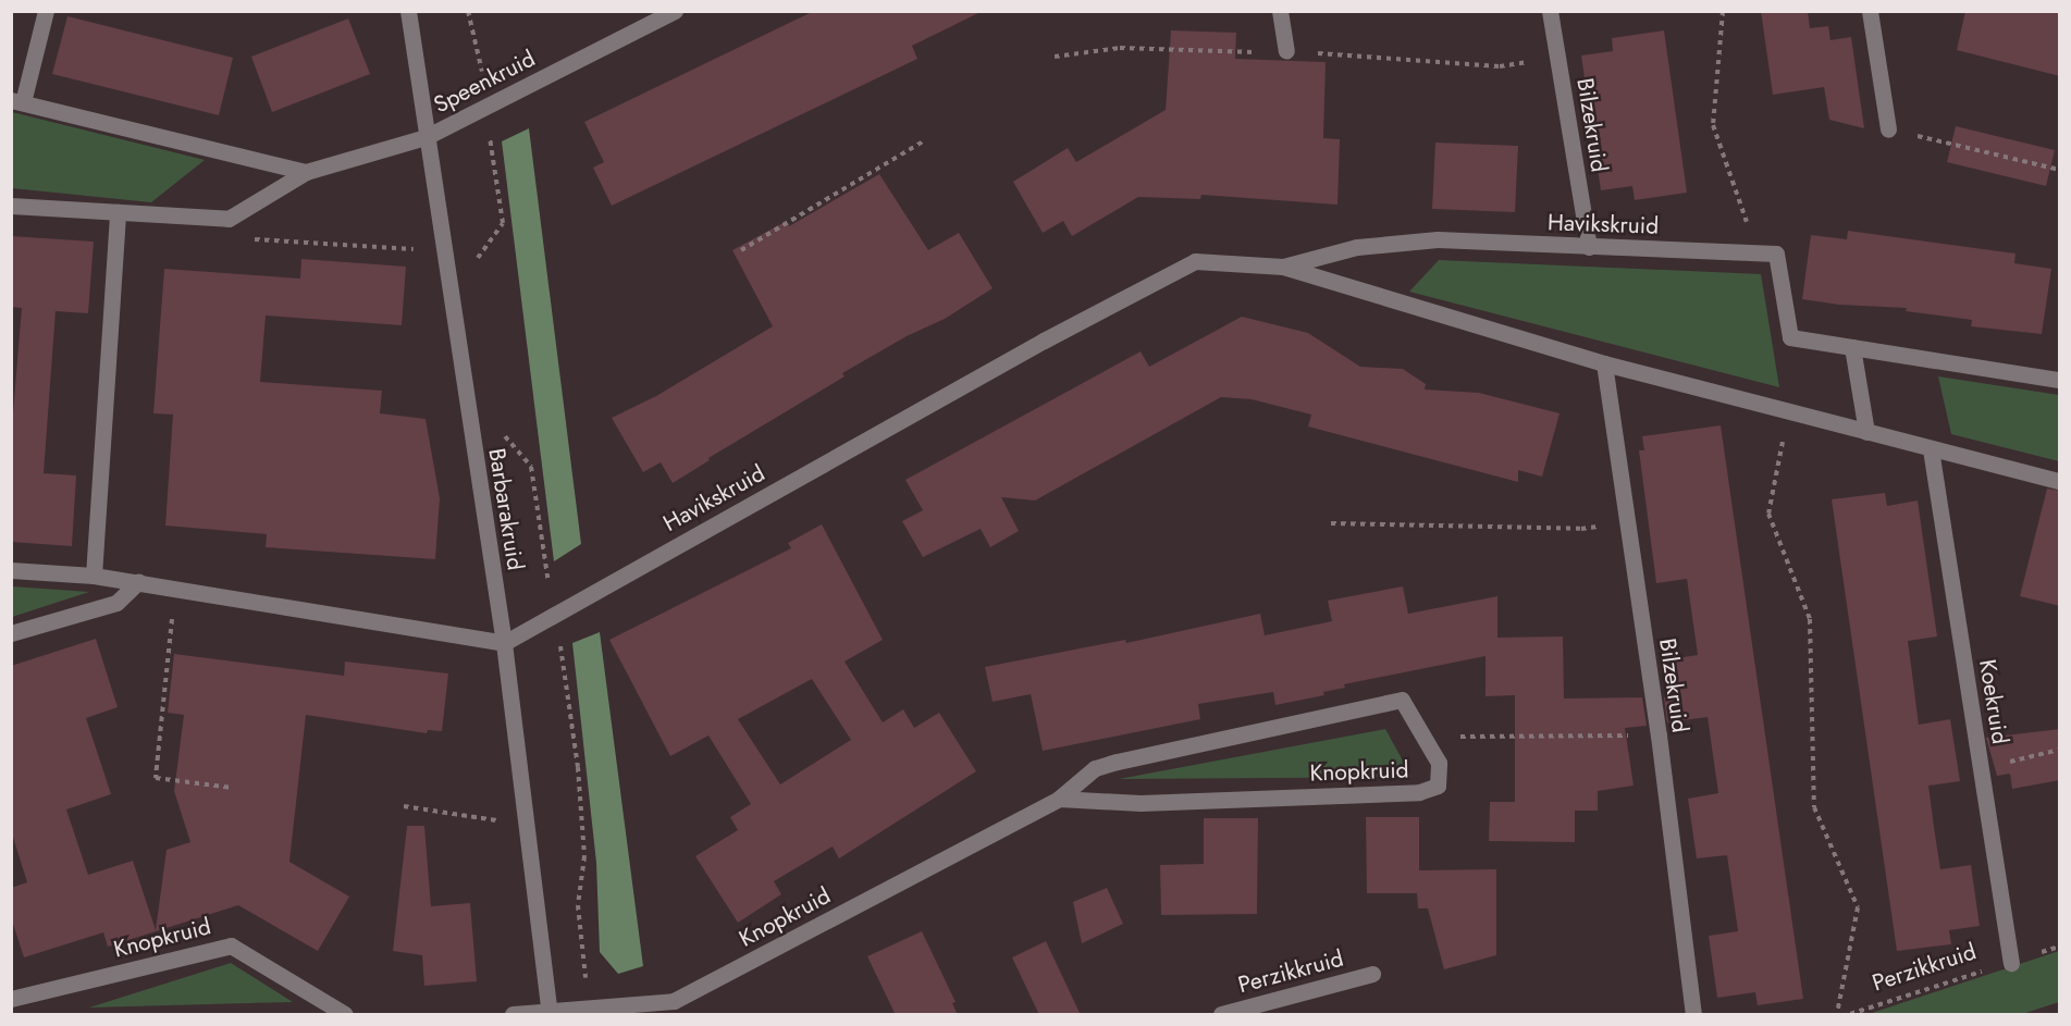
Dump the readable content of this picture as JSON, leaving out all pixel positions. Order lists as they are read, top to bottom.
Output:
{
  "streets": {
    "street": [
      "Speenkruid",
      "Bilzekruid",
      "Havikskruid",
      "Barbarakruid",
      "Koekruid",
      "Knopkruid",
      "Perzikkruid"
    ]
  },
  "crossings": [
    ["Speenkruid", "Barbarakruid"],
    ["Bilzekruid", "Havikskruid"],
    ["Havikskruid", "Barbarakruid"],
    ["Havikskruid", "Koekruid"],
    ["Barbarakruid", "Knopkruid"],
    ["Koekruid", "Perzikkruid"]
  ]
}
